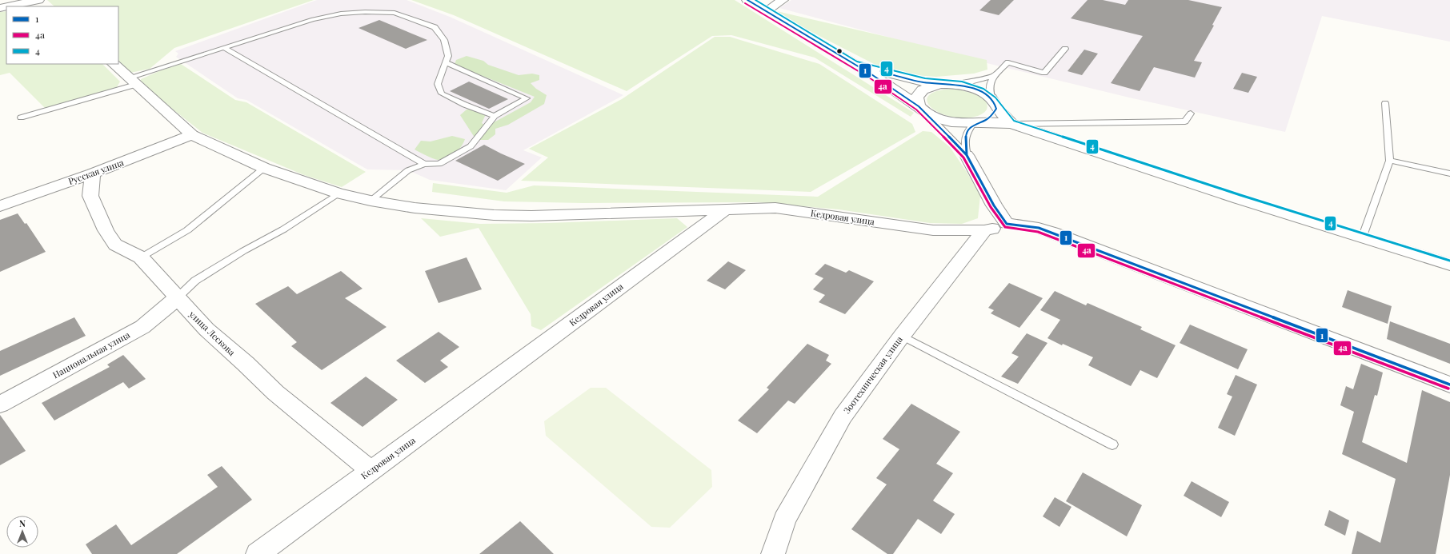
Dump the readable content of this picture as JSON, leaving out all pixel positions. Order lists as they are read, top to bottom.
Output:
{
  "streets": {
    "street": [
      "Русская улица",
      "Кедровая улица",
      "улица Лескова",
      "Национальная улица",
      "Зоотехническая улица"
    ]
  },
  "crossings": [
    ["Русская улица", "улица Лескова"],
    ["Кедровая улица", "улица Лескова"],
    ["Кедровая улица", "Зоотехническая улица"],
    ["улица Лескова", "Национальная улица"]
  ],
  "lines": ["transit line 1", "transit line 4", "transit line 4а"],
  "legend": ["1", "4а", "4"],
  "north": "top"
}
